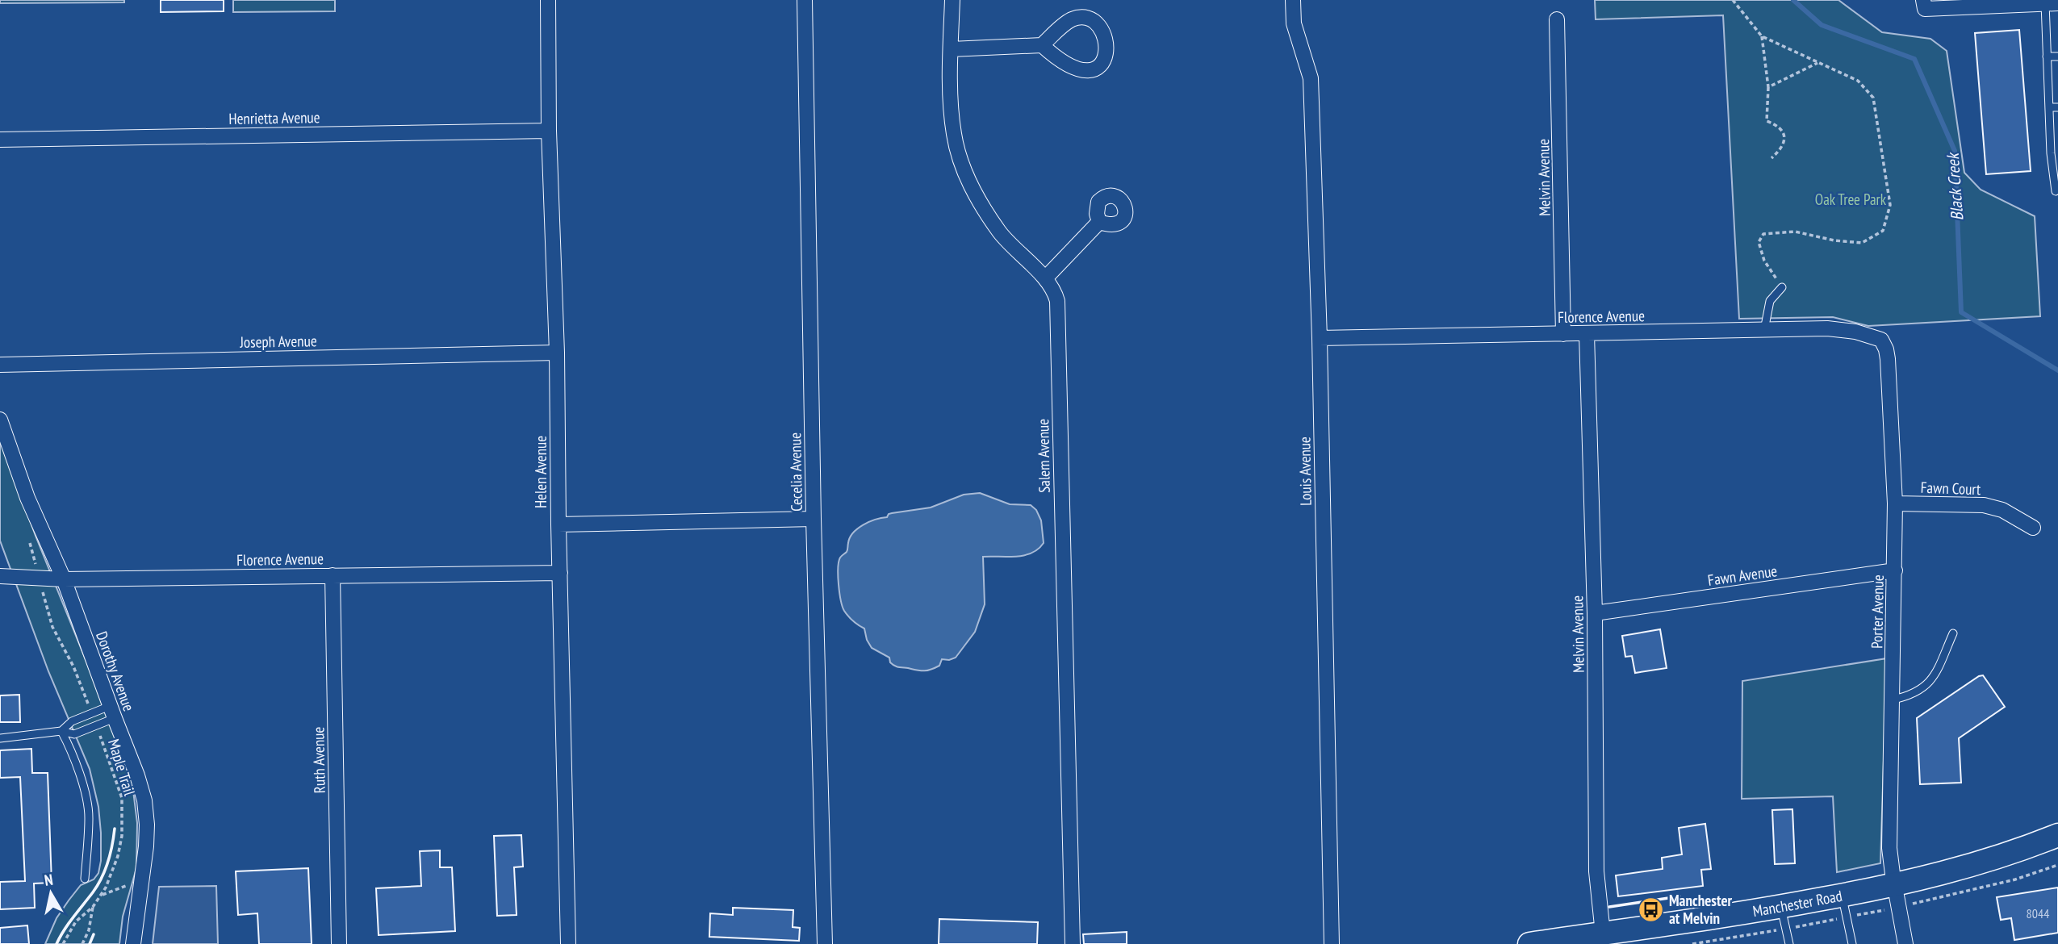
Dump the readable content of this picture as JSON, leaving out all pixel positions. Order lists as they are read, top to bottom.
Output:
{
  "streets": {
    "main road": ["Manchester Road"],
    "street": [
      "Henrietta Avenue",
      "Melvin Avenue",
      "Florence Avenue",
      "Joseph Avenue",
      "Salem Avenue",
      "Louis Avenue",
      "Helen Avenue",
      "Cecelia Avenue",
      "Fawn Court",
      "Fawn Avenue",
      "Porter Avenue",
      "Dorothy Avenue",
      "Ruth Avenue"
    ],
    "path": ["Maple Trail"]
  },
  "crossings": [
    ["Henrietta Avenue", "Helen Avenue"],
    ["Melvin Avenue", "Florence Avenue"],
    ["Melvin Avenue", "Fawn Avenue"],
    ["Melvin Avenue", "Manchester Road"],
    ["Florence Avenue", "Louis Avenue"],
    ["Florence Avenue", "Helen Avenue"],
    ["Florence Avenue", "Porter Avenue"],
    ["Florence Avenue", "Dorothy Avenue"],
    ["Florence Avenue", "Ruth Avenue"],
    ["Joseph Avenue", "Helen Avenue"],
    ["Fawn Court", "Porter Avenue"],
    ["Fawn Avenue", "Porter Avenue"],
    ["Porter Avenue", "Manchester Road"]
  ],
  "water": ["Black Creek"],
  "parks": ["Oak Tree Park"],
  "places": {
    "bus stop": ["Manchester at Melvin"]
  },
  "house_numbers": ["8044"],
  "north": "top"
}
